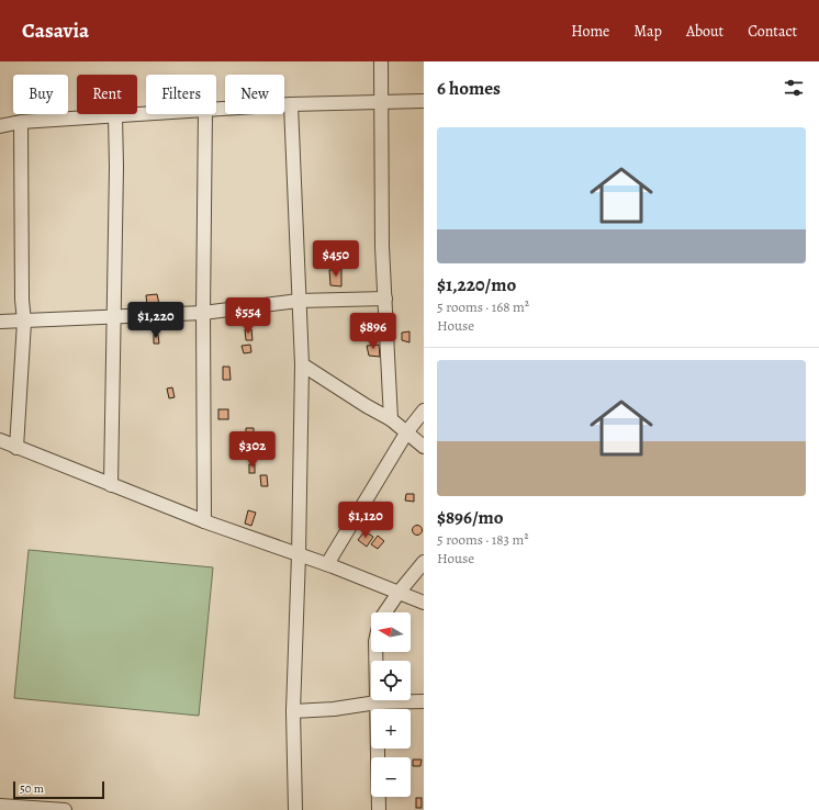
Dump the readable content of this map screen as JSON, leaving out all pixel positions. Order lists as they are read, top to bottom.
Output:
{
  "scale_bar": "50 m",
  "north": "left",
  "page": {
    "header": "Casavia",
    "nav": [
      "Home",
      "Map",
      "About",
      "Contact"
    ],
    "heading": "6 homes",
    "chip": [
      "Buy",
      "Rent",
      "Filters",
      "New"
    ],
    "list": [
      {
        "name": "$1,220/mo",
        "note": "5 rooms · 168 m² · House"
      },
      {
        "name": "$896/mo",
        "note": "5 rooms · 183 m² · House"
      }
    ],
    "price": [
      "$450",
      "$554",
      "$1,220",
      "$896",
      "$302",
      "$1,120"
    ],
    "map_buttons": ["+", "−"],
    "scale": "50 m"
  }
}
